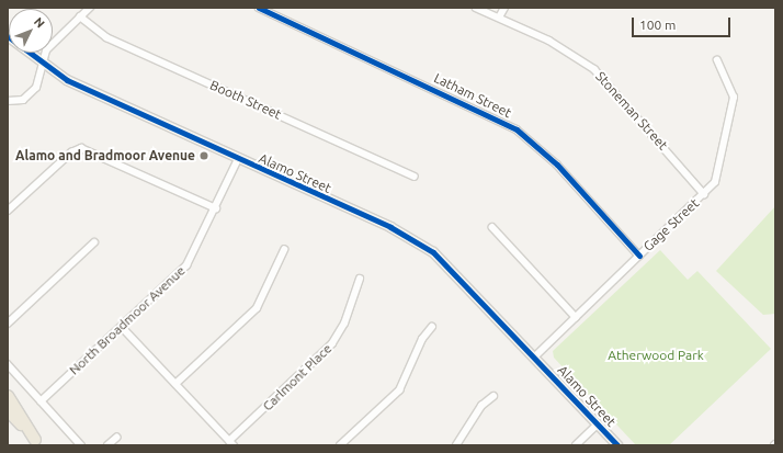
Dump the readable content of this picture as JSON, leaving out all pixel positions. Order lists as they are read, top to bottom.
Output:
{
  "streets": {
    "main road": ["Alamo Street"],
    "street": [
      "Latham Street",
      "Booth Street",
      "Stoneman Street",
      "Gage Street",
      "North Broadmoor Avenue",
      "Carlmont Place"
    ]
  },
  "crossings": [
    ["Latham Street", "Gage Street"],
    ["Stoneman Street", "Gage Street"],
    ["Alamo Street", "Gage Street"],
    ["Alamo Street", "North Broadmoor Avenue"]
  ],
  "parks": ["Atherwood Park"],
  "places": ["Alamo and Bradmoor Avenue"],
  "scale_bar": "100 m",
  "north": "top right"
}
